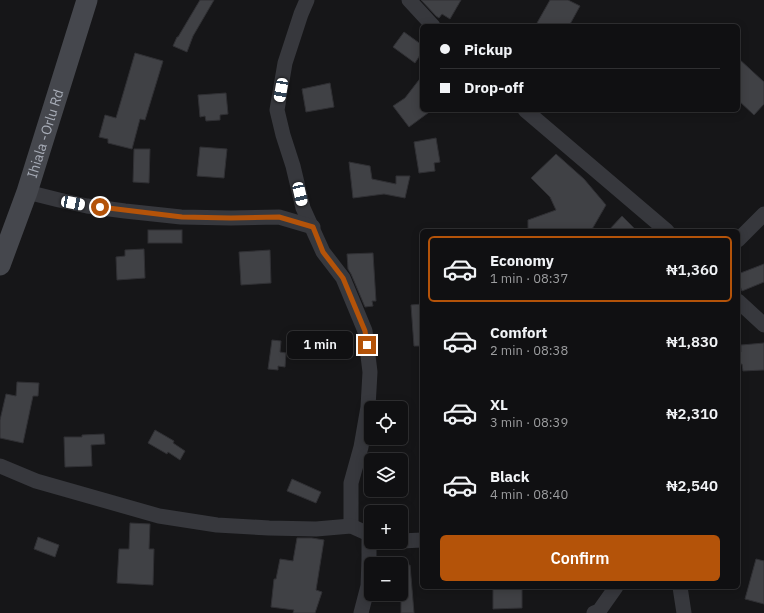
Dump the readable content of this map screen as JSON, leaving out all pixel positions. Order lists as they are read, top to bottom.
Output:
{
  "streets": {
    "main road": ["Ihiala -Orlu Rd"]
  },
  "page": {
    "banner": ["Pickup", "Drop-off"],
    "list": [
      {
        "name": "Economy",
        "note": "1 min · 08:37",
        "value": "₦1,360"
      },
      {
        "name": "Comfort",
        "note": "2 min · 08:38",
        "value": "₦1,830"
      },
      {
        "name": "XL",
        "note": "3 min · 08:39",
        "value": "₦2,310"
      },
      {
        "name": "Black",
        "note": "4 min · 08:40",
        "value": "₦2,540"
      }
    ],
    "bubble": "1 min",
    "map_buttons": ["+", "−"],
    "buttons": "Confirm"
  }
}
